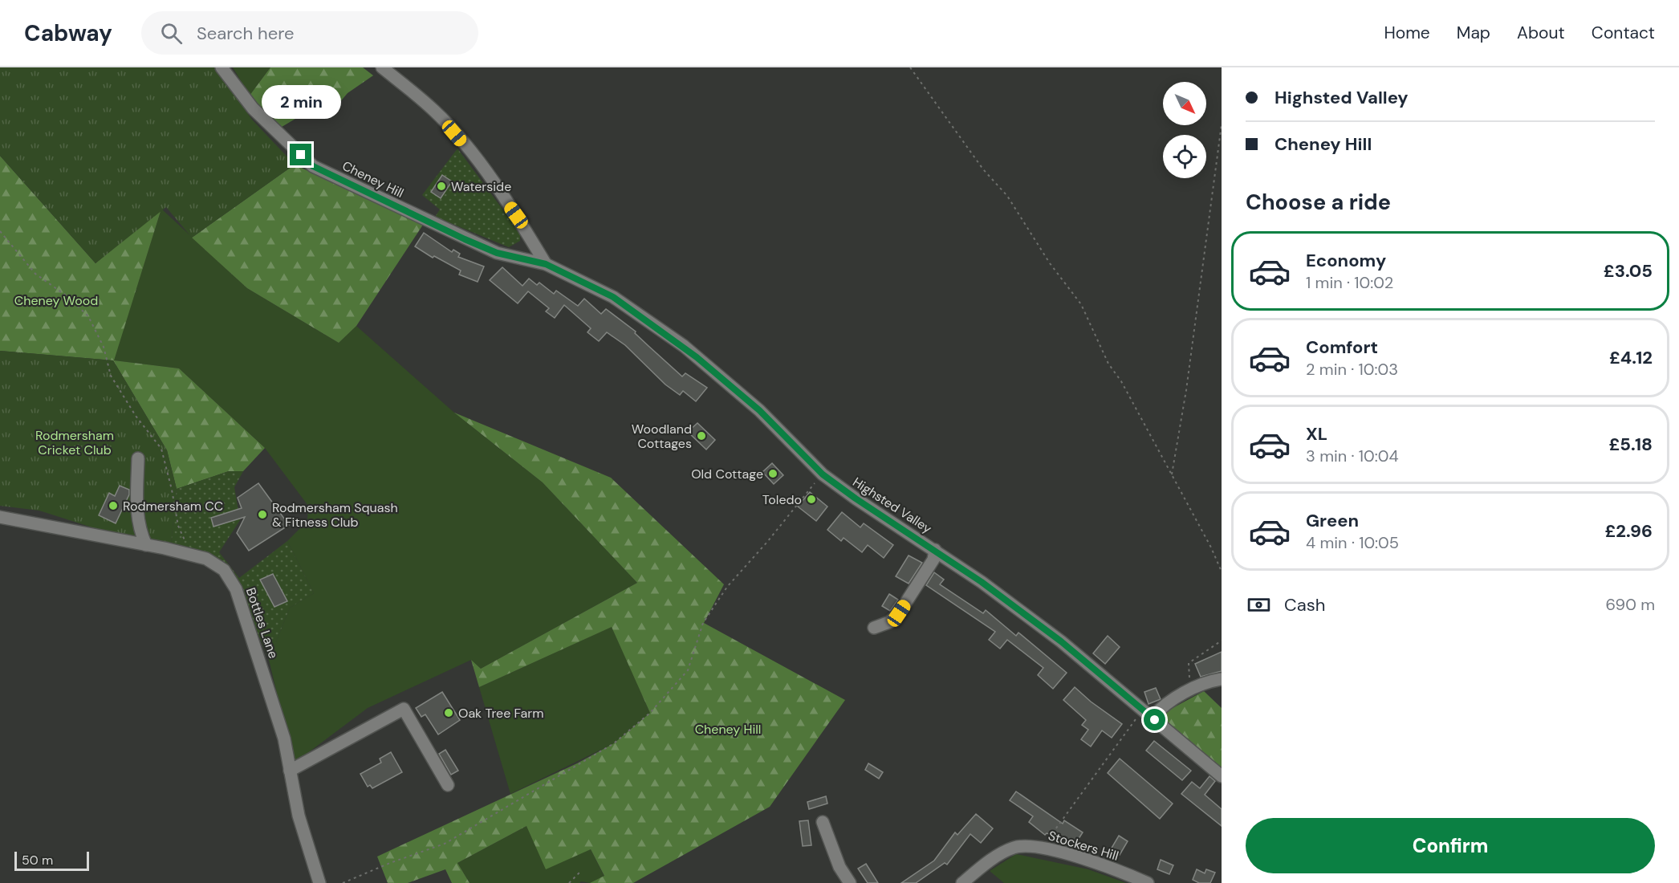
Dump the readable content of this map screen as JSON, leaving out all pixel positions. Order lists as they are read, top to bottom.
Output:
{
  "streets": {
    "street": [
      "Cheney Hill",
      "Highsted Valley",
      "Bottles Lane",
      "Stockers Hill"
    ]
  },
  "crossings": [
    ["Cheney Hill", "Highsted Valley"]
  ],
  "parks": ["Cheney Wood", "Rodmersham Cricket Club", "Cheney Hill"],
  "places": [
    "Waterside",
    "Woodland Cottages",
    "Old Cottage",
    "Toledo",
    "Rodmersham CC",
    "Rodmersham Squash & Fitness Club",
    "Oak Tree Farm"
  ],
  "scale_bar": "50 m",
  "north": "bottom right",
  "page": {
    "header": "Cabway",
    "search": "Search here",
    "nav": [
      "Home",
      "Map",
      "About",
      "Contact"
    ],
    "banner": ["Highsted Valley", "Cheney Hill"],
    "bubble": "2 min",
    "heading": "Choose a ride",
    "list": [
      {
        "name": "Economy",
        "note": "1 min · 10:02",
        "value": "£3.05"
      },
      {
        "name": "Comfort",
        "note": "2 min · 10:03",
        "value": "£4.12"
      },
      {
        "name": "XL",
        "note": "3 min · 10:04",
        "value": "£5.18"
      },
      {
        "name": "Green",
        "note": "4 min · 10:05",
        "value": "£2.96"
      }
    ],
    "pay": ["Cash", "690 m"],
    "buttons": "Confirm",
    "scale": "50 m"
  }
}
